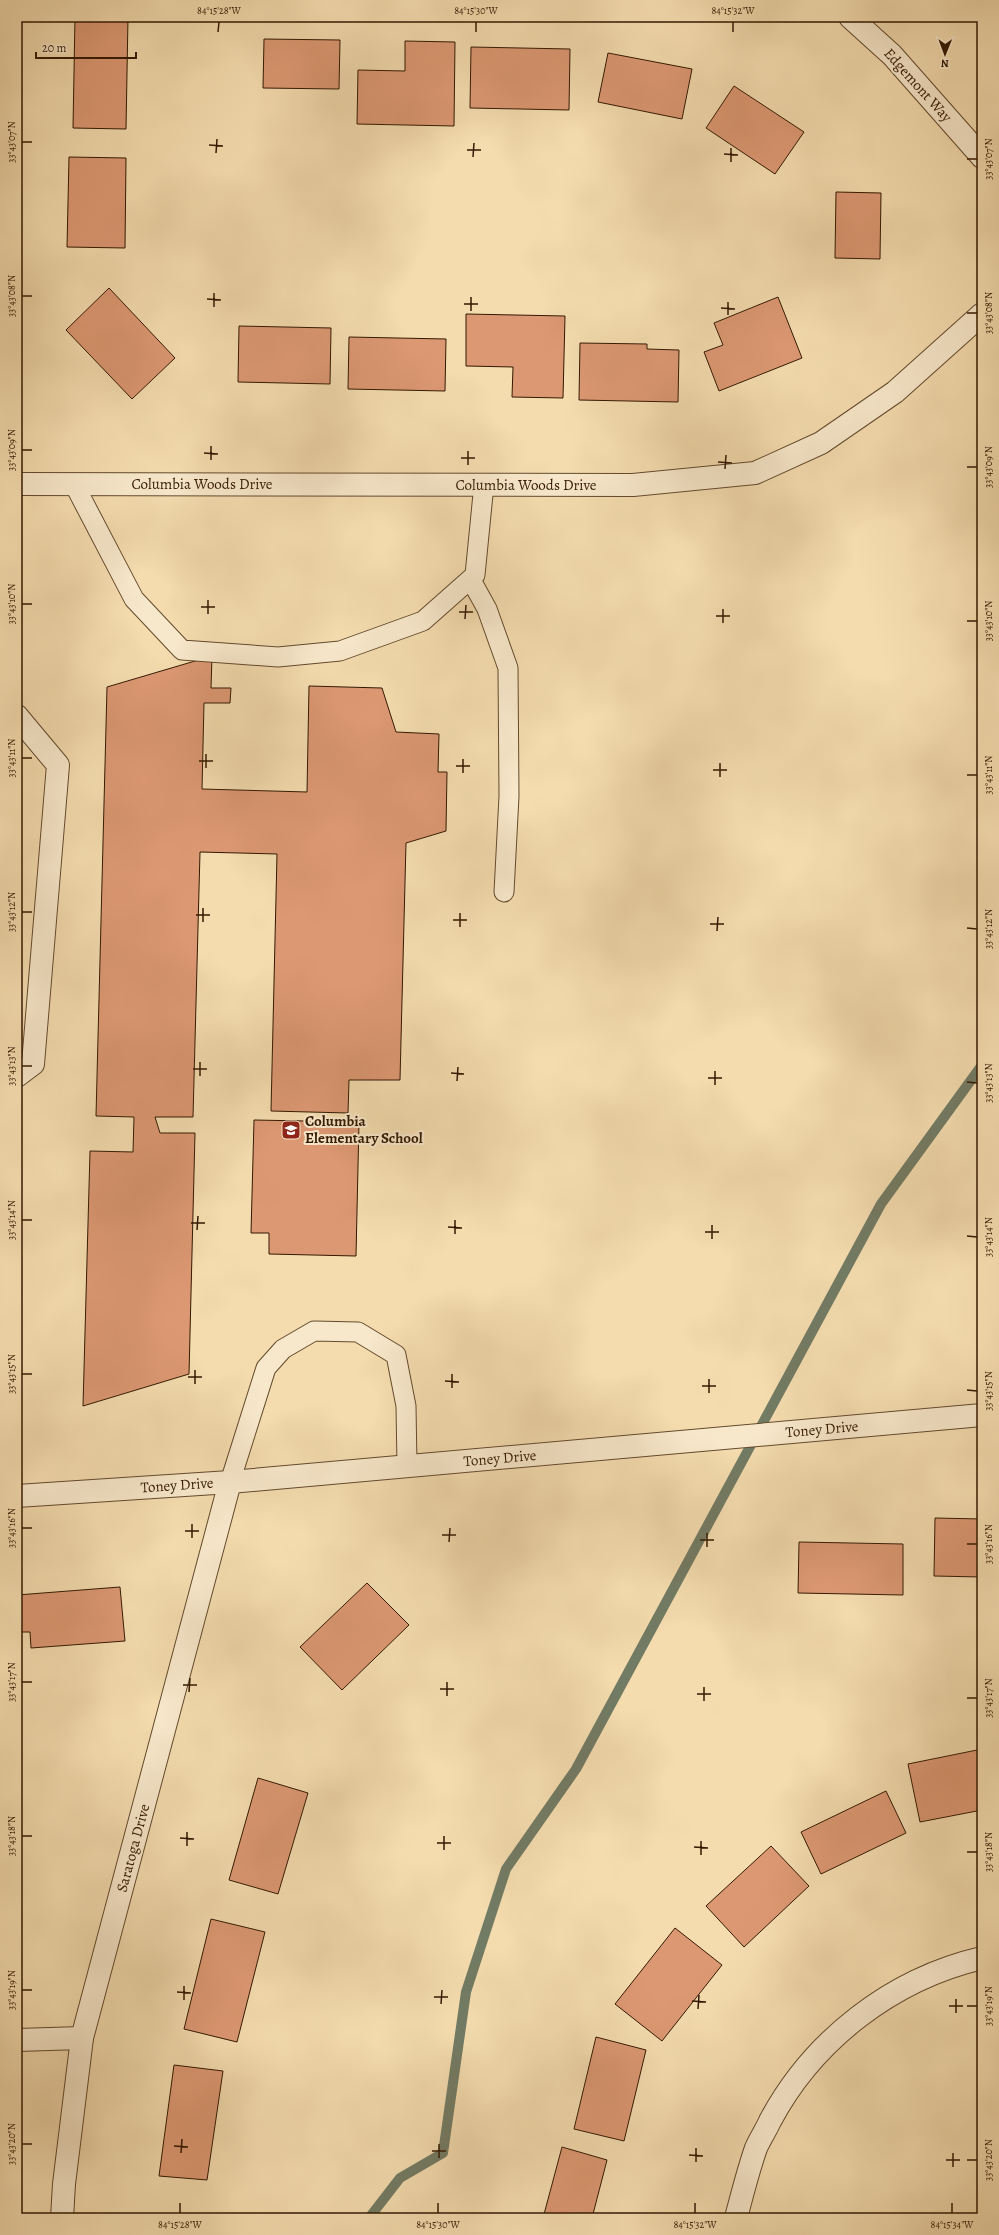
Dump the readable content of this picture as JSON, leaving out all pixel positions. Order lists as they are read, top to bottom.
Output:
{
  "streets": {
    "street": [
      "Edgemont Way",
      "Columbia Woods Drive",
      "Toney Drive",
      "Saratoga Drive"
    ]
  },
  "crossings": [
    ["Toney Drive", "Saratoga Drive"]
  ],
  "places": {
    "school or university": ["Columbia Elementary School"]
  },
  "scale_bar": "20 m",
  "north": "bottom",
  "coordinates": [
    "84°15'28\"W",
    "84°15'30\"W",
    "84°15'32\"W",
    "33°43'07\"N",
    "33°43'08\"N",
    "33°43'09\"N",
    "33°43'10\"N",
    "33°43'11\"N",
    "33°43'12\"N",
    "33°43'13\"N",
    "33°43'14\"N",
    "33°43'15\"N",
    "33°43'16\"N",
    "33°43'17\"N",
    "33°43'18\"N",
    "33°43'19\"N",
    "33°43'20\"N",
    "84°15'34\"W"
  ]
}
